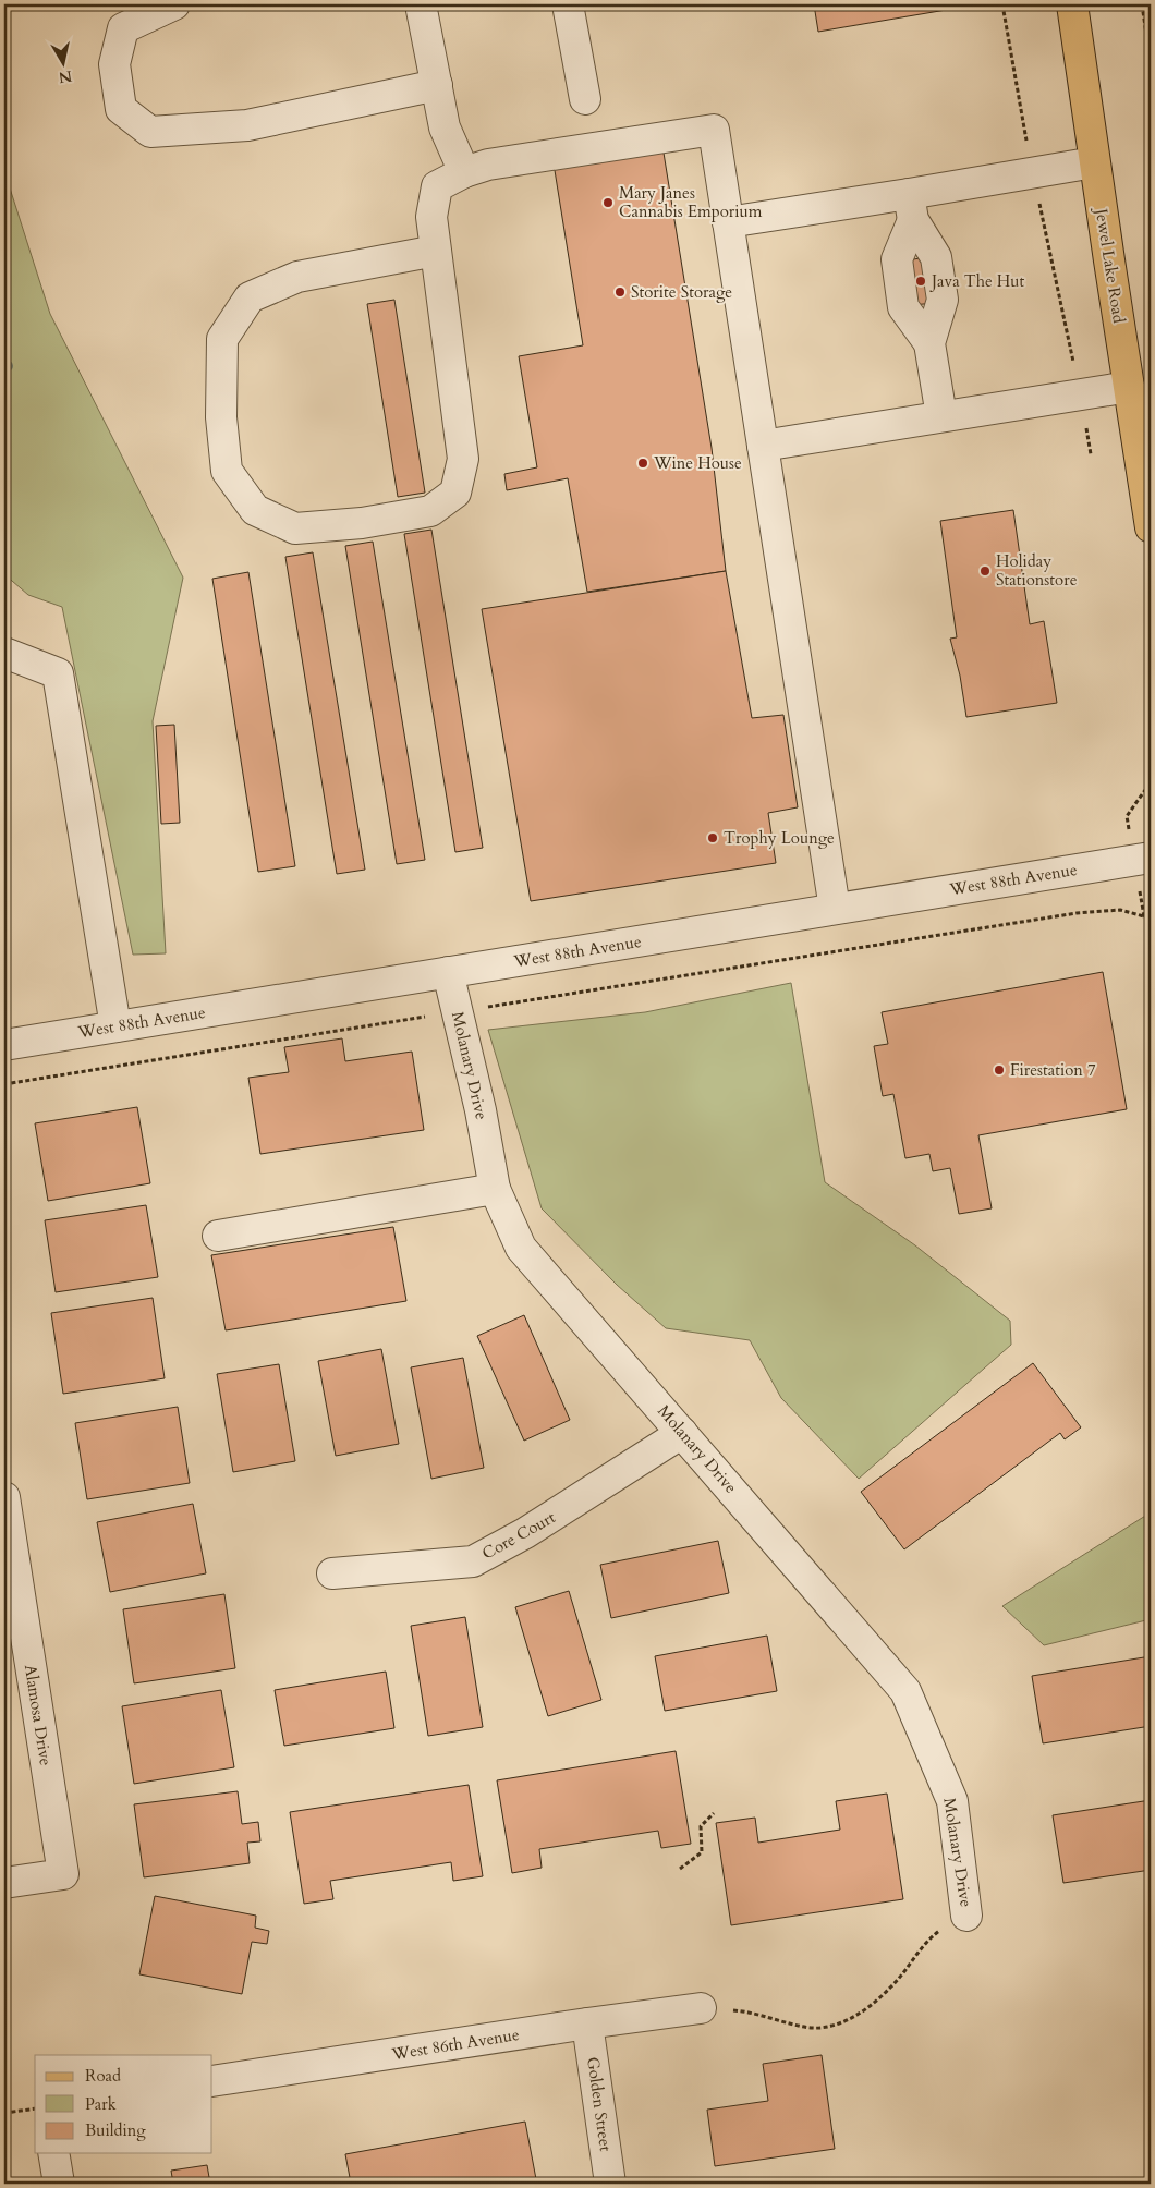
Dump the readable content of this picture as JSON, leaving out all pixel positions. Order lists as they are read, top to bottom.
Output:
{
  "streets": {
    "main road": ["Jewel Lake Road"],
    "street": [
      "West 88th Avenue",
      "Molanary Drive",
      "Core Court",
      "Alamosa Drive",
      "West 86th Avenue",
      "Golden Street"
    ]
  },
  "crossings": [
    ["West 88th Avenue", "Molanary Drive"],
    ["Molanary Drive", "Core Court"],
    ["West 86th Avenue", "Golden Street"]
  ],
  "places": [
    "Mary Janes Cannabis Emporium",
    "Java The Hut",
    "Storite Storage",
    "Wine House",
    "Holiday Stationstore",
    "Trophy Lounge",
    "Firestation 7"
  ],
  "legend": ["Road", "Park", "Building"],
  "north": "bottom"
}
